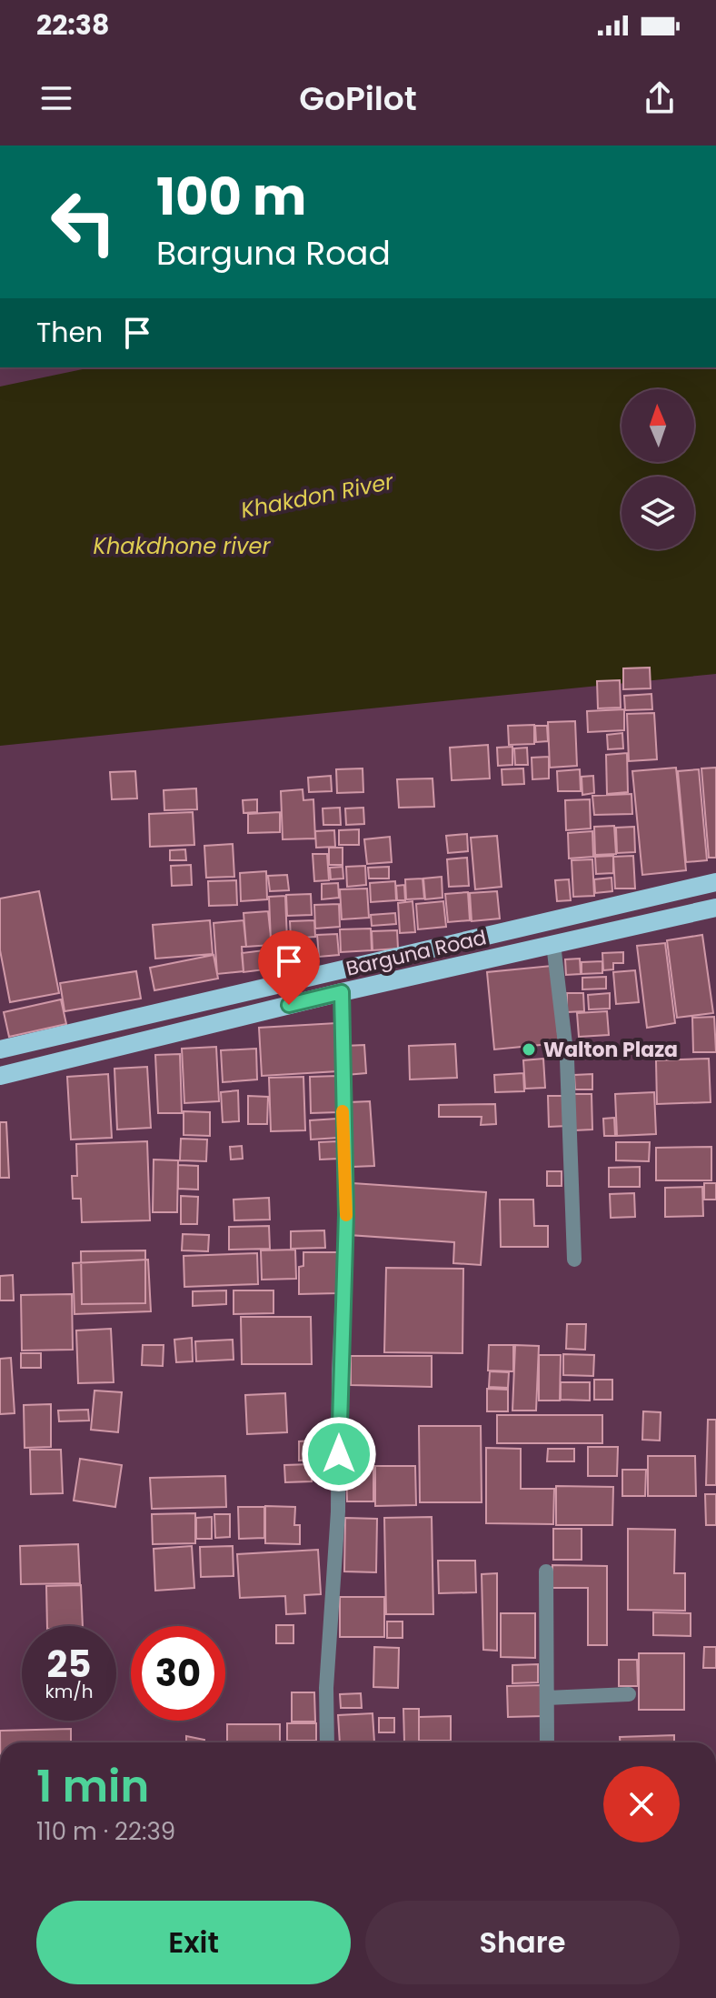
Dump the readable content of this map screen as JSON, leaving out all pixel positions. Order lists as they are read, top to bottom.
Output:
{
  "streets": {
    "main road": ["Barguna Road"]
  },
  "water": ["Khakdon River", "Khakdhone river"],
  "places": ["Walton Plaza"],
  "north": "top",
  "page": {
    "status": "22:38",
    "header": "GoPilot",
    "turn": ["100 m", "Barguna Road"],
    "then": "Then",
    "speed": "25 km/h",
    "limit": "30",
    "heading": ["1 min", "110 m · 22:39"],
    "buttons": ["Exit", "Share"]
  }
}
